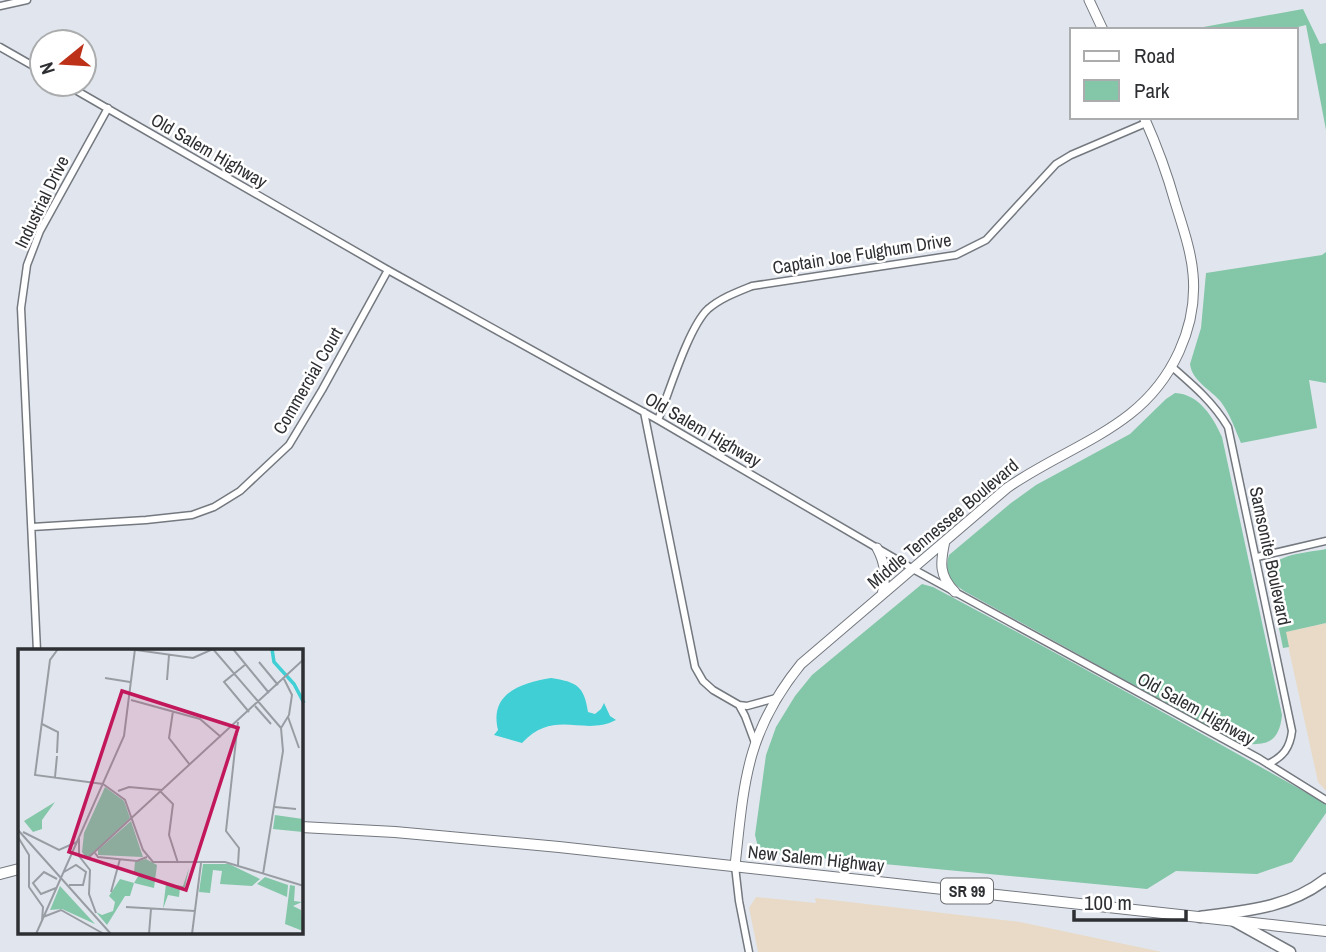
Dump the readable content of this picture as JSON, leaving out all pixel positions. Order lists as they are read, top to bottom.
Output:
{
  "streets": {
    "main road": ["Middle Tennessee Boulevard", "New Salem Highway", "SR 99"],
    "street": [
      "Old Salem Highway",
      "Industrial Drive",
      "Captain Joe Fulghum Drive",
      "Commercial Court",
      "Samsonite Boulevard"
    ]
  },
  "crossings": [
    ["Old Salem Highway", "Industrial Drive"],
    ["Old Salem Highway", "Captain Joe Fulghum Drive"],
    ["Old Salem Highway", "Commercial Court"],
    ["Old Salem Highway", "Middle Tennessee Boulevard"],
    ["Old Salem Highway", "Samsonite Boulevard"],
    ["Industrial Drive", "Commercial Court"],
    ["Captain Joe Fulghum Drive", "Middle Tennessee Boulevard"],
    ["Middle Tennessee Boulevard", "Samsonite Boulevard"],
    ["Middle Tennessee Boulevard", "New Salem Highway"]
  ],
  "legend": ["Road", "Park"],
  "scale_bar": "100 m",
  "north": "left"
}
